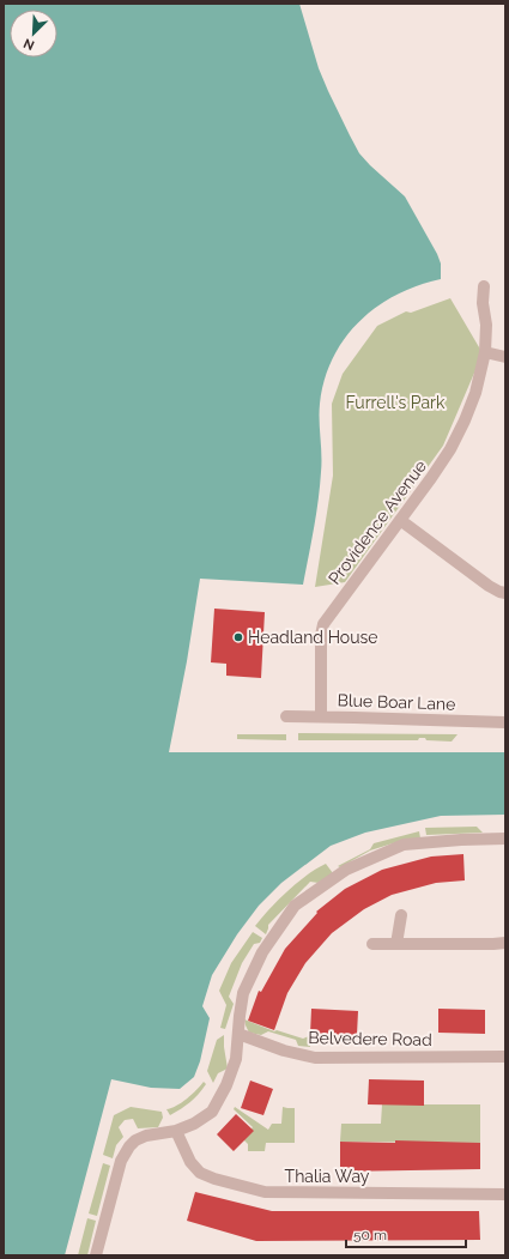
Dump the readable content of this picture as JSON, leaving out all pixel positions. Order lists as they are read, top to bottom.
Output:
{
  "streets": {
    "street": [
      "Providence Avenue",
      "Blue Boar Lane",
      "Belvedere Road",
      "Thalia Way"
    ]
  },
  "crossings": [
    ["Providence Avenue", "Blue Boar Lane"]
  ],
  "parks": ["Furrell's Park"],
  "places": ["Headland House"],
  "scale_bar": "50 m",
  "north": "bottom left"
}
